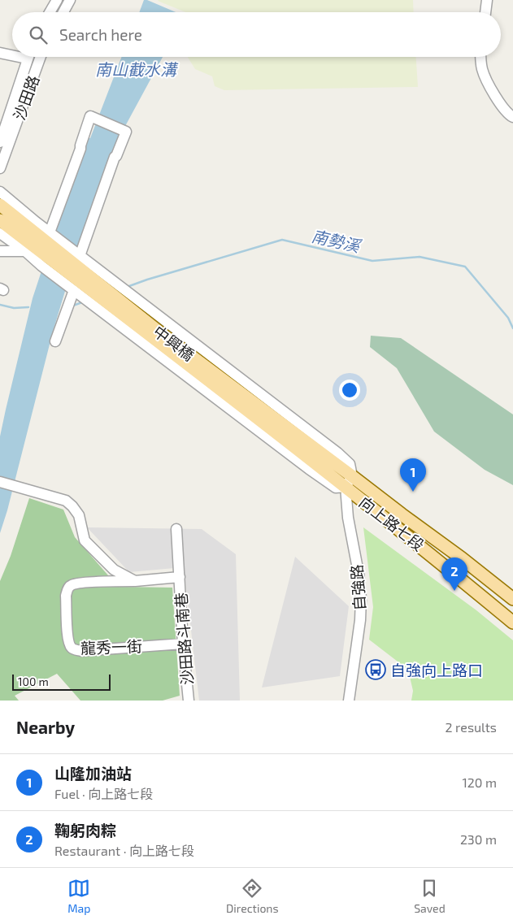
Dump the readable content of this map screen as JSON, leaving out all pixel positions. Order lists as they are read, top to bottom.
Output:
{
  "streets": {
    "main road": ["中興橋", "向上路七段"],
    "street": [
      "沙田路",
      "自強路",
      "沙田路斗南巷",
      "龍秀一街"
    ]
  },
  "crossings": [
    ["中興橋", "向上路七段"],
    ["中興橋", "自強路"],
    ["向上路七段", "自強路"],
    ["沙田路斗南巷", "龍秀一街"]
  ],
  "water": ["南山截水溝", "南勢溪"],
  "places": {
    "bus stop": ["自強向上路口"]
  },
  "scale_bar": "100 m",
  "page": {
    "search": "Search here",
    "pins": ["1", "2"],
    "scale": "100 m",
    "heading": ["Nearby", "2 results"],
    "list": [
      {
        "mark": "1",
        "name": "山隆加油站",
        "note": "Fuel · 向上路七段",
        "value": "120 m"
      },
      {
        "mark": "2",
        "name": "鞠躬肉粽",
        "note": "Restaurant · 向上路七段",
        "value": "230 m"
      }
    ],
    "nav": ["Map", "Directions", "Saved"]
  }
}
